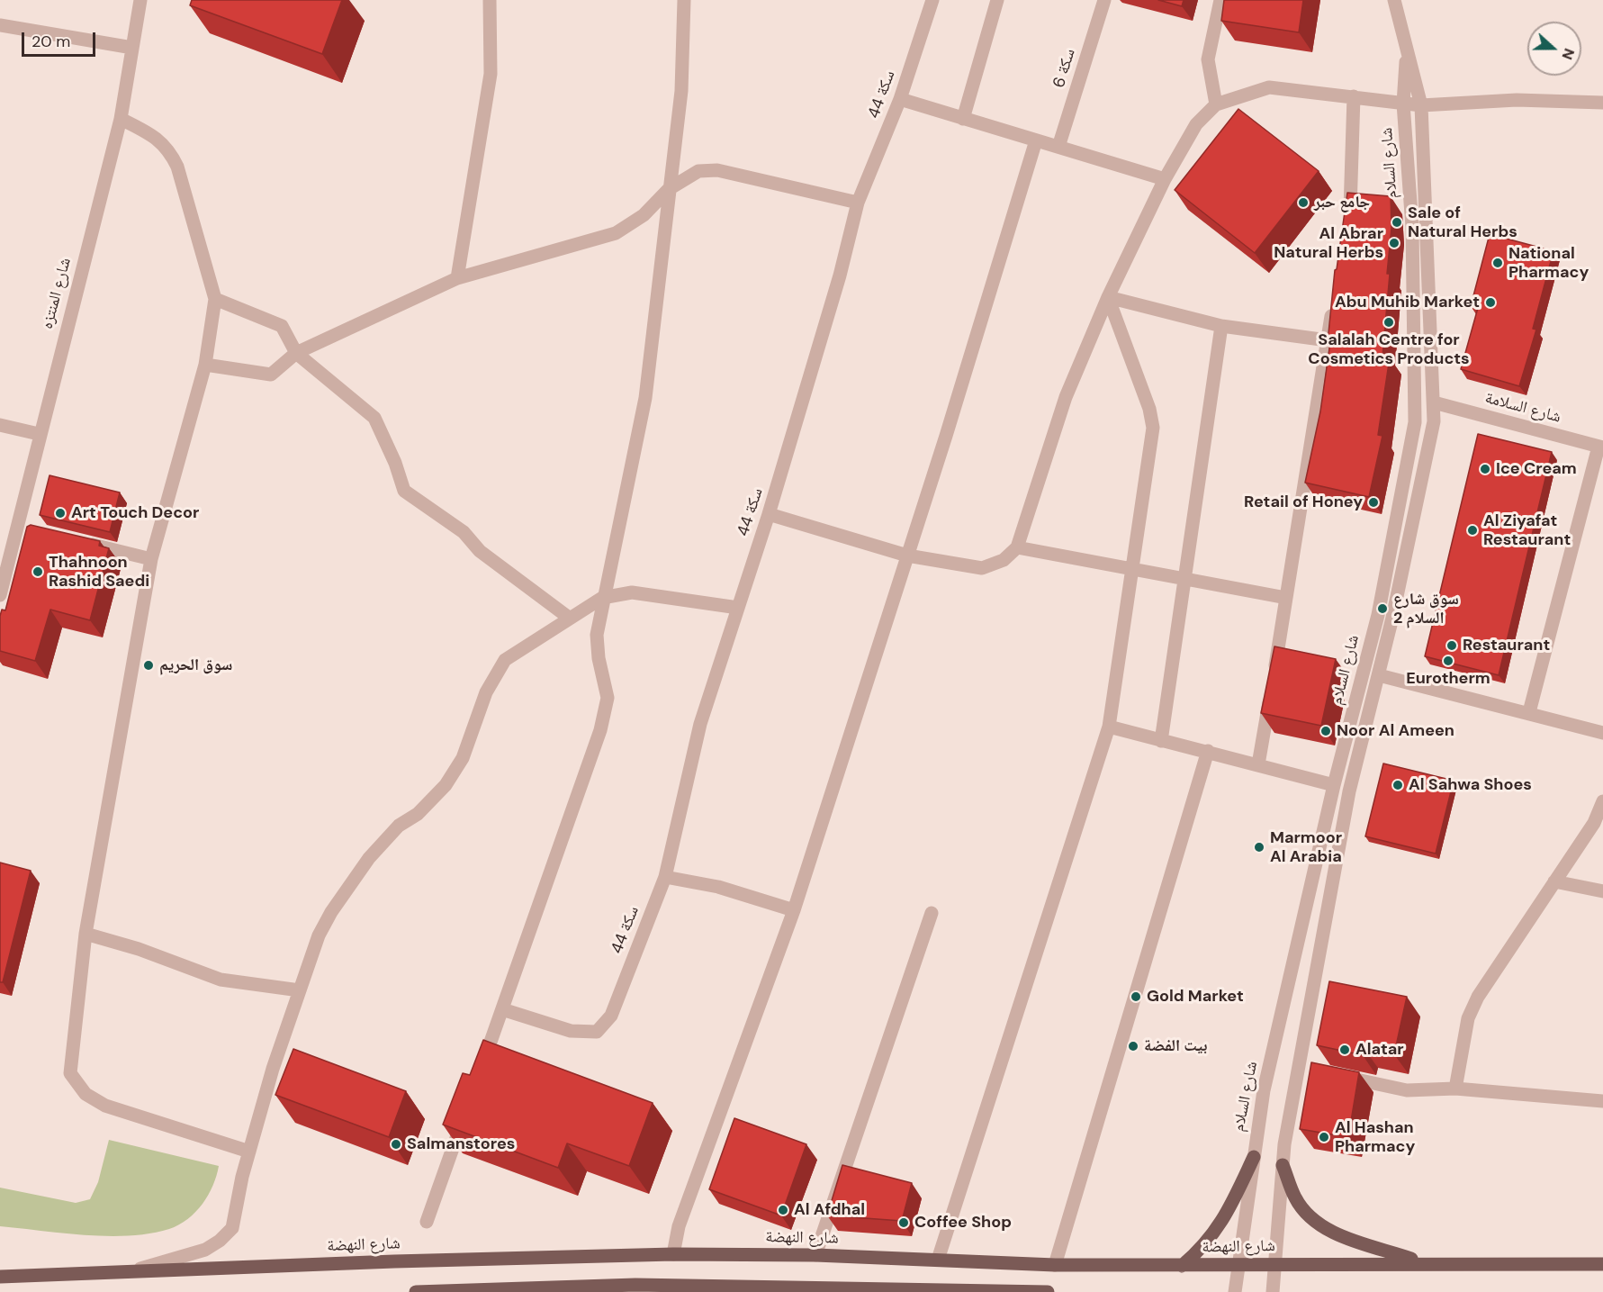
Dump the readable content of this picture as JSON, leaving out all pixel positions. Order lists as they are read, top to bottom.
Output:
{
  "streets": {
    "main road": ["شارع النهضة"],
    "street": [
      "سكة 6",
      "سكة 44",
      "شارع السلام",
      "شارع المنتزه",
      "شارع السلامة"
    ]
  },
  "crossings": [
    ["شارع السلام", "شارع السلامة"],
    ["شارع السلام", "شارع النهضة"]
  ],
  "places": [
    "جامع حبر",
    "Sale of Natural Herbs",
    "Al Abrar Natural Herbs",
    "National Pharmacy",
    "Abu Muhib Market",
    "Salalah Centre for Cosmetics Products",
    "Ice Cream",
    "Retail of Honey",
    "Art Touch Decor",
    "Al Ziyafat Restaurant",
    "Thahnoon Rashid Saedi",
    "سوق شارع السلام 2",
    "Restaurant",
    "Eurotherm",
    "سوق الحريم",
    "Noor Al Ameen",
    "Al Sahwa Shoes",
    "Marmoor Al Arabia",
    "Gold Market",
    "بيت الفضة",
    "Alatar",
    "Al Hashan Pharmacy",
    "Salmanstores",
    "Al Afdhal",
    "Coffee Shop"
  ],
  "scale_bar": "20 m",
  "north": "right"
}
